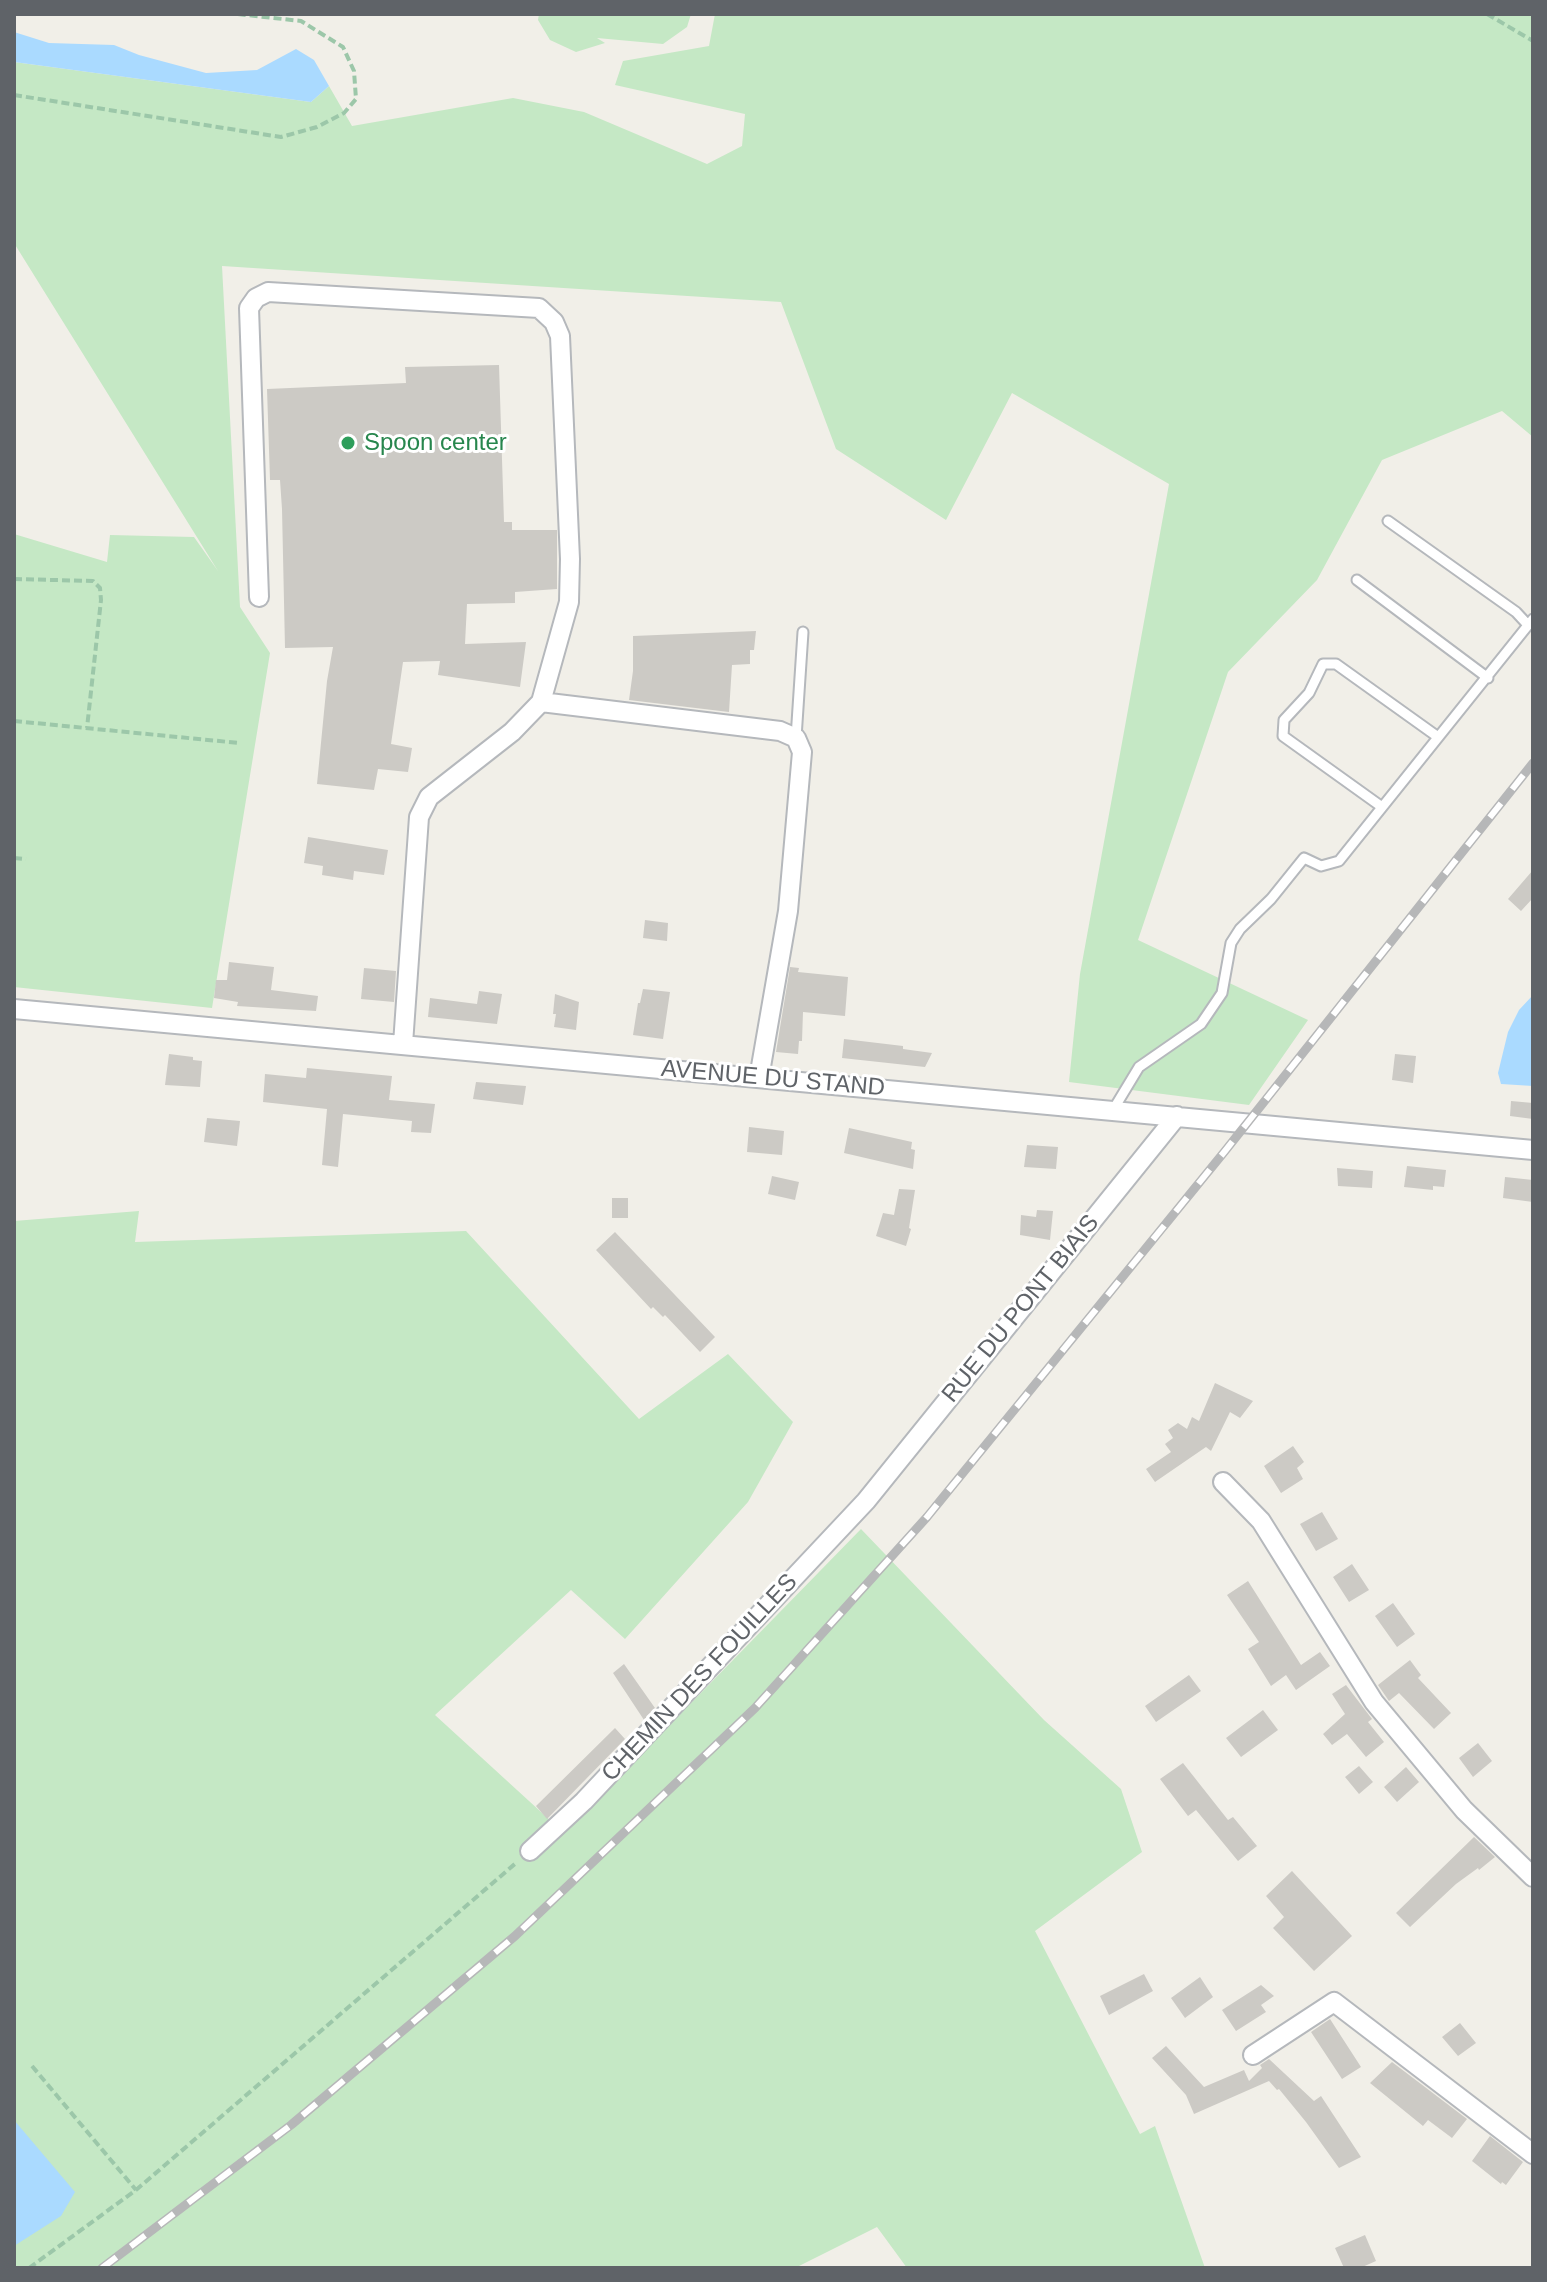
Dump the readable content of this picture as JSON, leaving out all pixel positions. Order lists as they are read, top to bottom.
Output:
{
  "streets": {
    "street": ["AVENUE DU STAND", "RUE DU PONT BIAIS", "CHEMIN DES FOUILLES"]
  },
  "crossings": [
    ["AVENUE DU STAND", "RUE DU PONT BIAIS"],
    ["RUE DU PONT BIAIS", "CHEMIN DES FOUILLES"]
  ],
  "places": ["Spoon center"]
}
